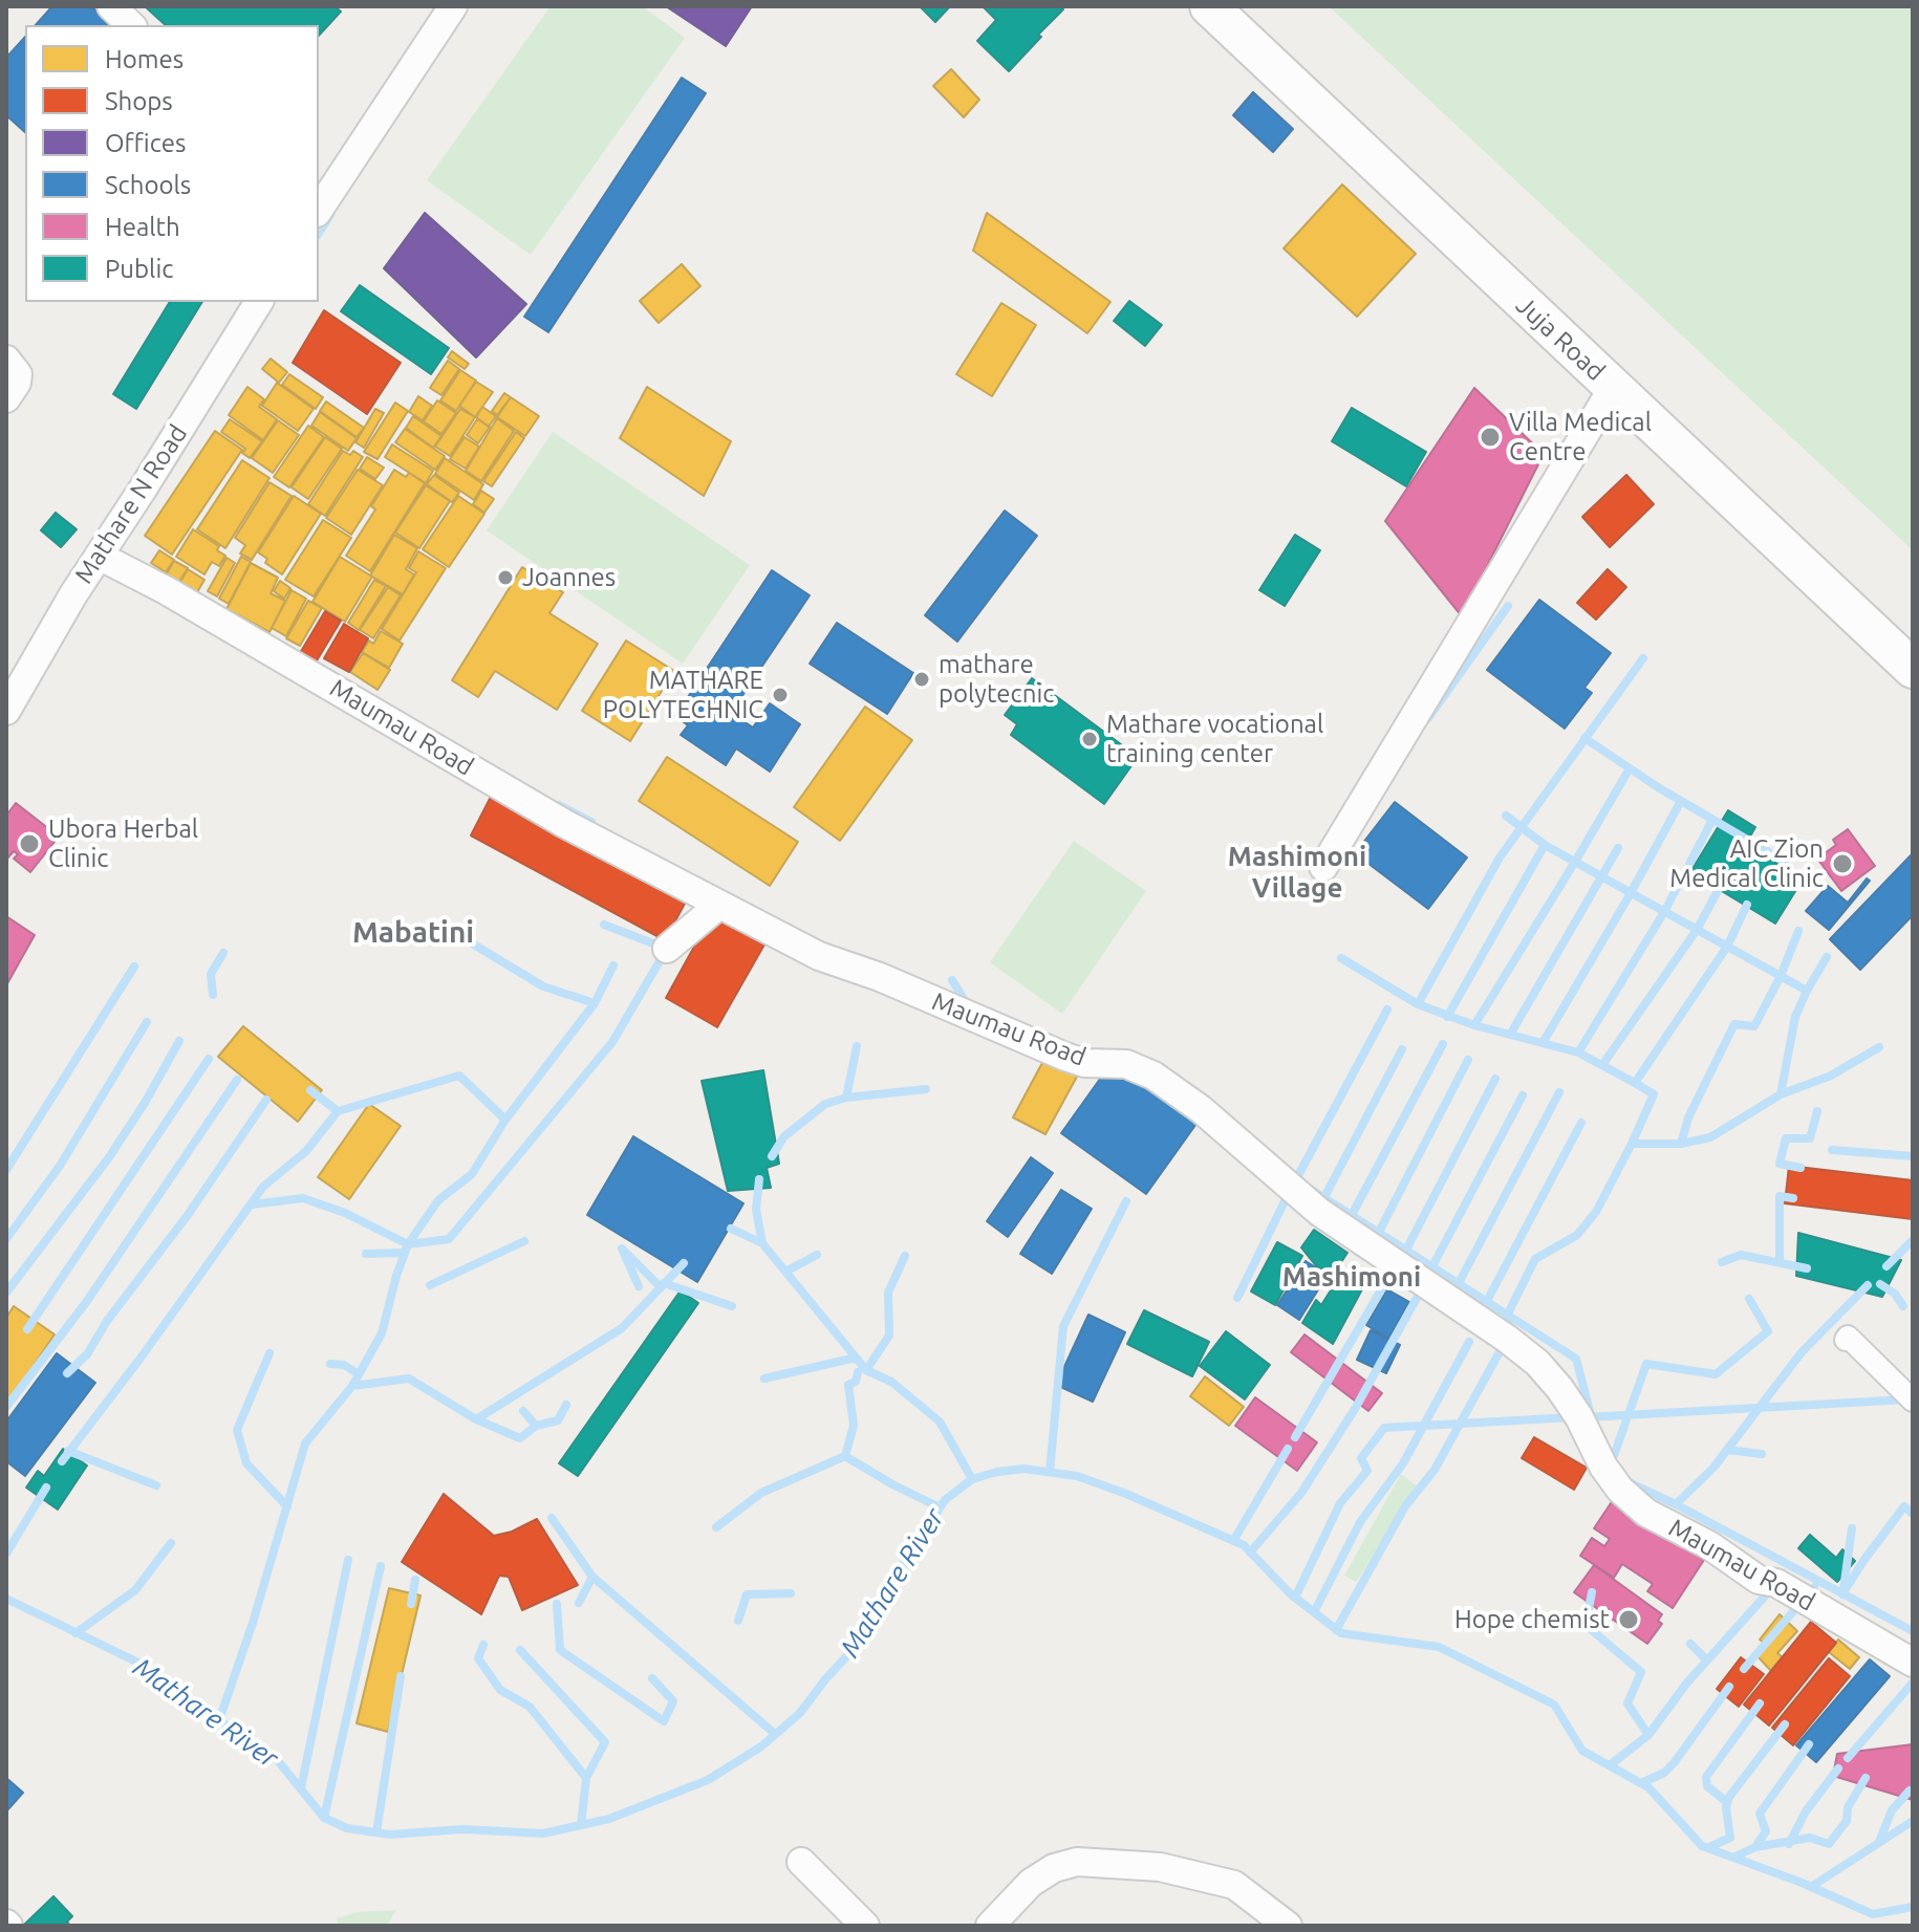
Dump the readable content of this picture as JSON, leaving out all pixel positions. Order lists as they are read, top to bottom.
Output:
{
  "streets": {
    "main road": ["Juja Road"],
    "street": ["Mathare N Road", "Maumau Road"]
  },
  "crossings": [
    ["Mathare N Road", "Maumau Road"]
  ],
  "districts": ["Mashimoni Village", "Mabatini", "Mashimoni"],
  "water": ["Mathare River"],
  "places": [
    "Villa Medical Centre",
    "Joannes",
    "mathare polytecnic",
    "MATHARE POLYTECHNIC",
    "Mathare vocational training center",
    "Ubora Herbal Clinic",
    "AIC Zion Medical Clinic",
    "Hope chemist"
  ],
  "legend": [
    "Homes",
    "Shops",
    "Offices",
    "Schools",
    "Health",
    "Public"
  ]
}
